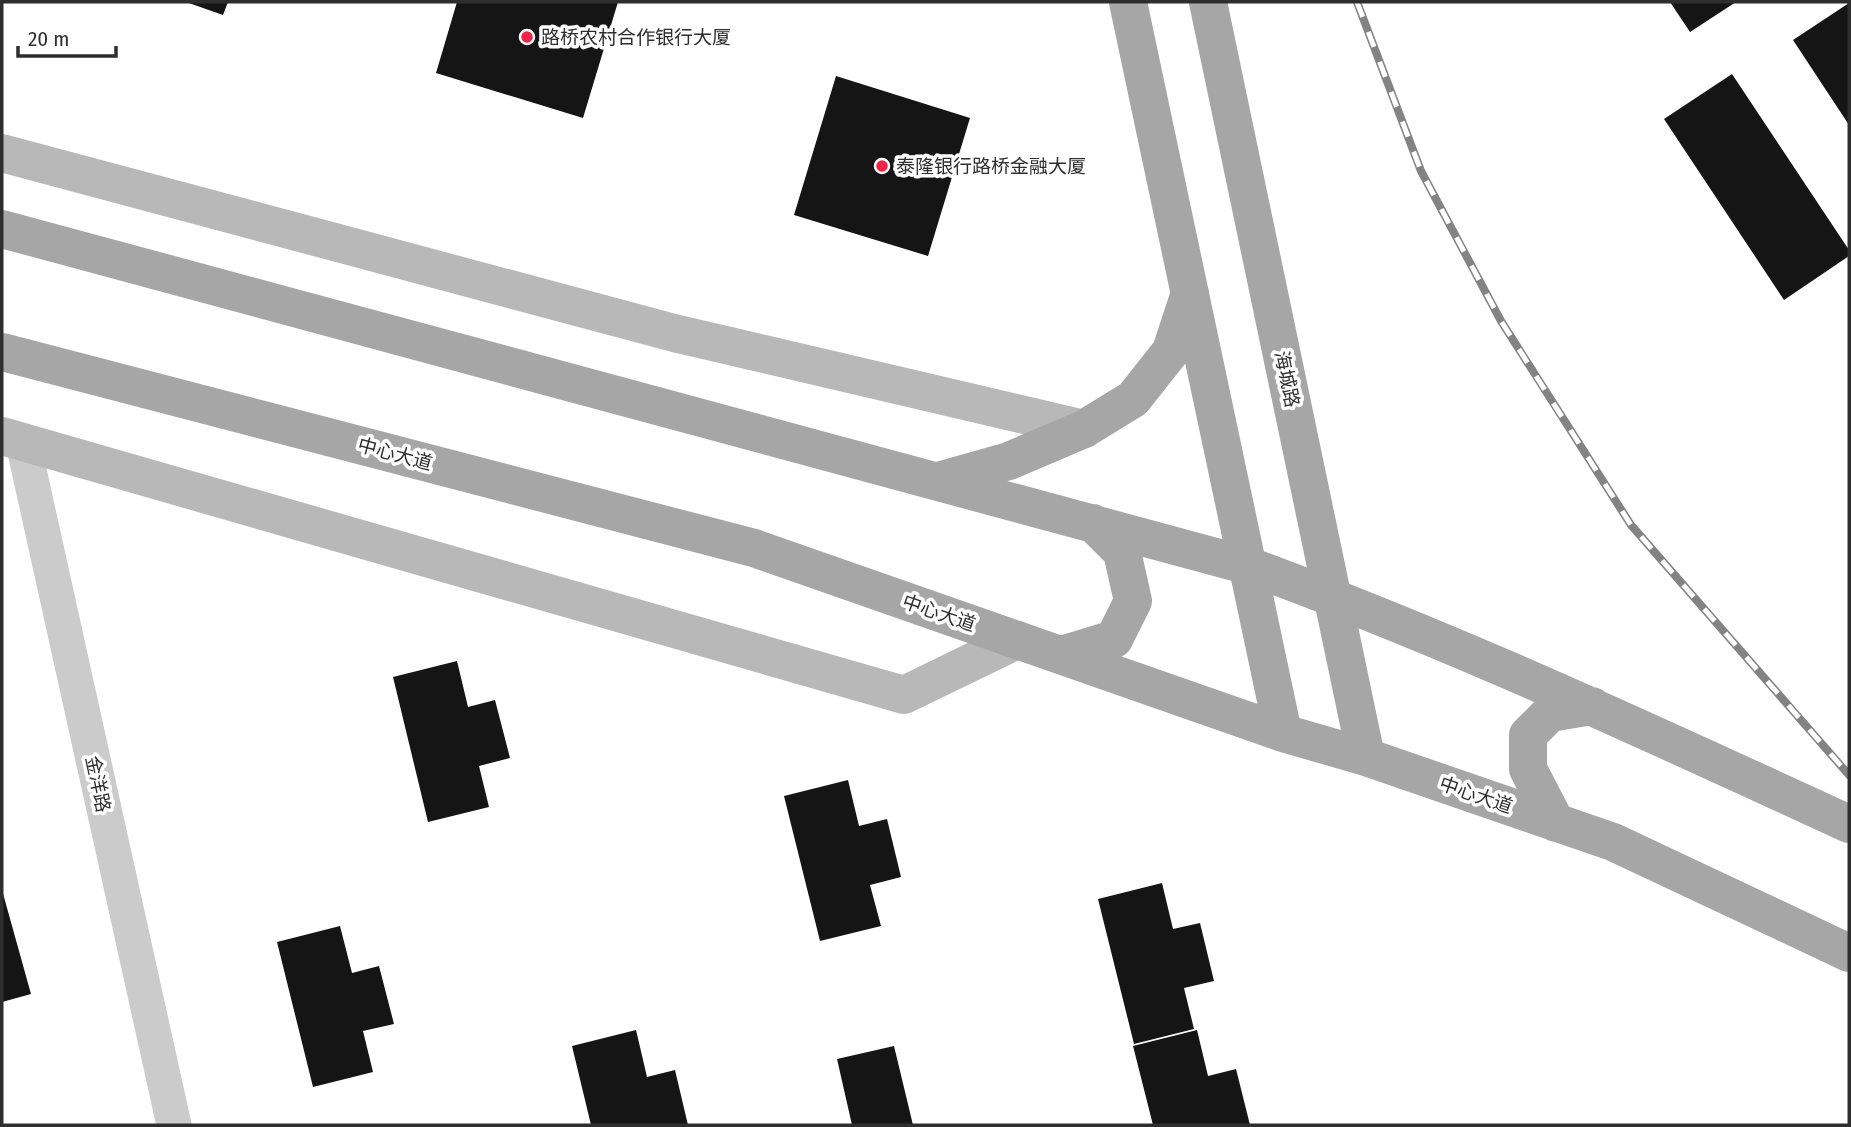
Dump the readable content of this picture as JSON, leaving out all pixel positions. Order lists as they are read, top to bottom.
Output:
{
  "streets": {
    "main road": ["海城路", "中心大道"],
    "street": ["金洋路"]
  },
  "crossings": [
    ["海城路", "中心大道"]
  ],
  "places": ["路桥农村合作银行大厦", "泰隆银行路桥金融大厦"],
  "scale_bar": "20 m"
}
